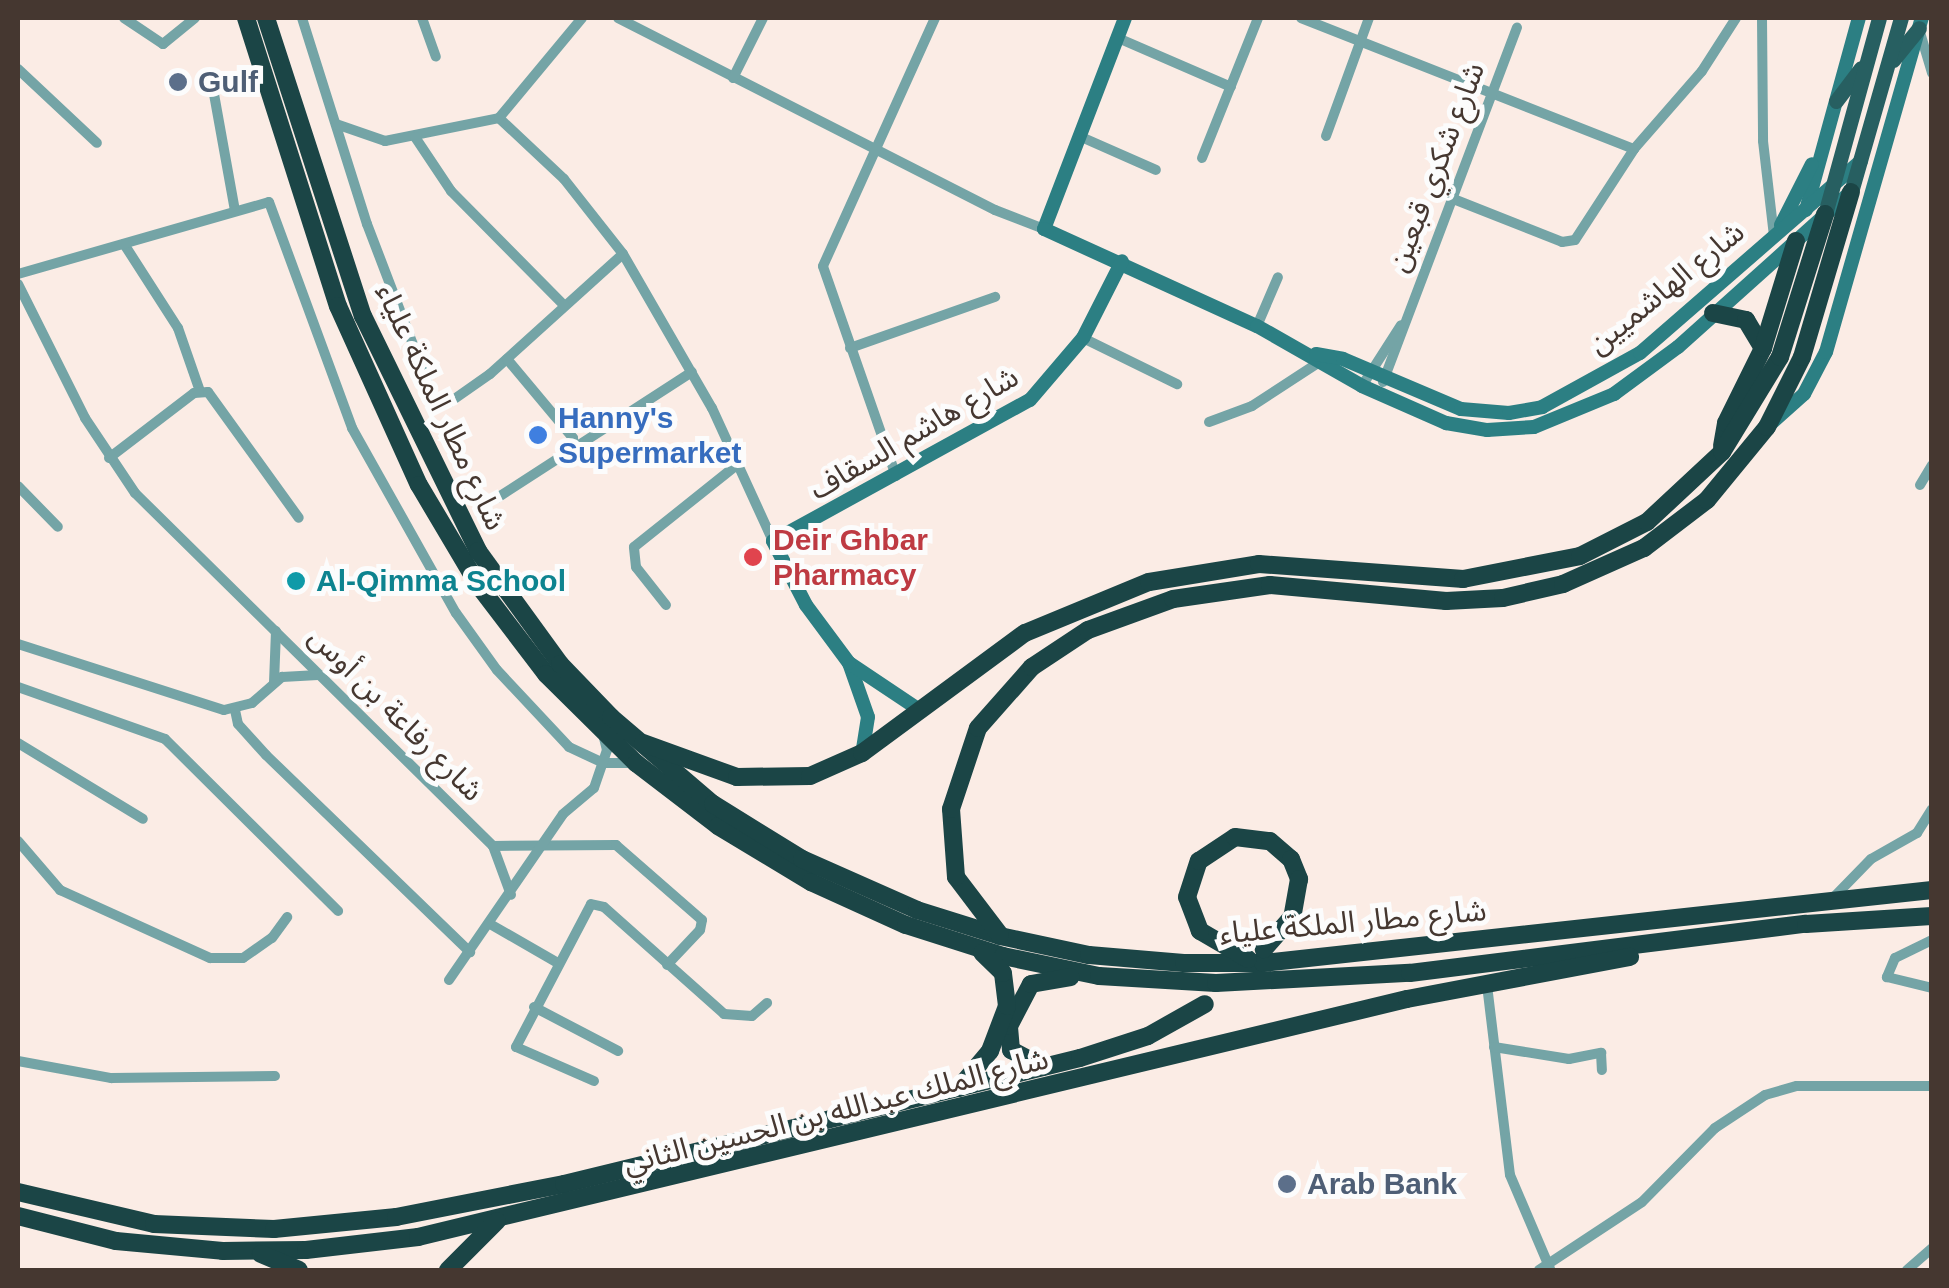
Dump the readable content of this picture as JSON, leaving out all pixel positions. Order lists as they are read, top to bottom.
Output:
{
  "streets": {
    "highway": ["شارع مطار الملكة علياء", "شارع الملك عبدالله بن الحسين الثاني"],
    "street": [
      "شارع شكري قبعين",
      "شارع الهاشميين",
      "شارع هاشم السقاف",
      "شارع رفاعة بن أوس"
    ]
  },
  "crossings": [
    ["شارع شكري قبعين", "شارع الهاشميين"],
    ["شارع الهاشميين", "شارع هاشم السقاف"],
    ["شارع مطار الملكة علياء", "شارع الملك عبدالله بن الحسين الثاني"]
  ],
  "places": [
    "Gulf",
    "Hanny's Supermarket",
    "Deir Ghbar Pharmacy",
    "Al-Qimma School",
    "Arab Bank"
  ]
}
